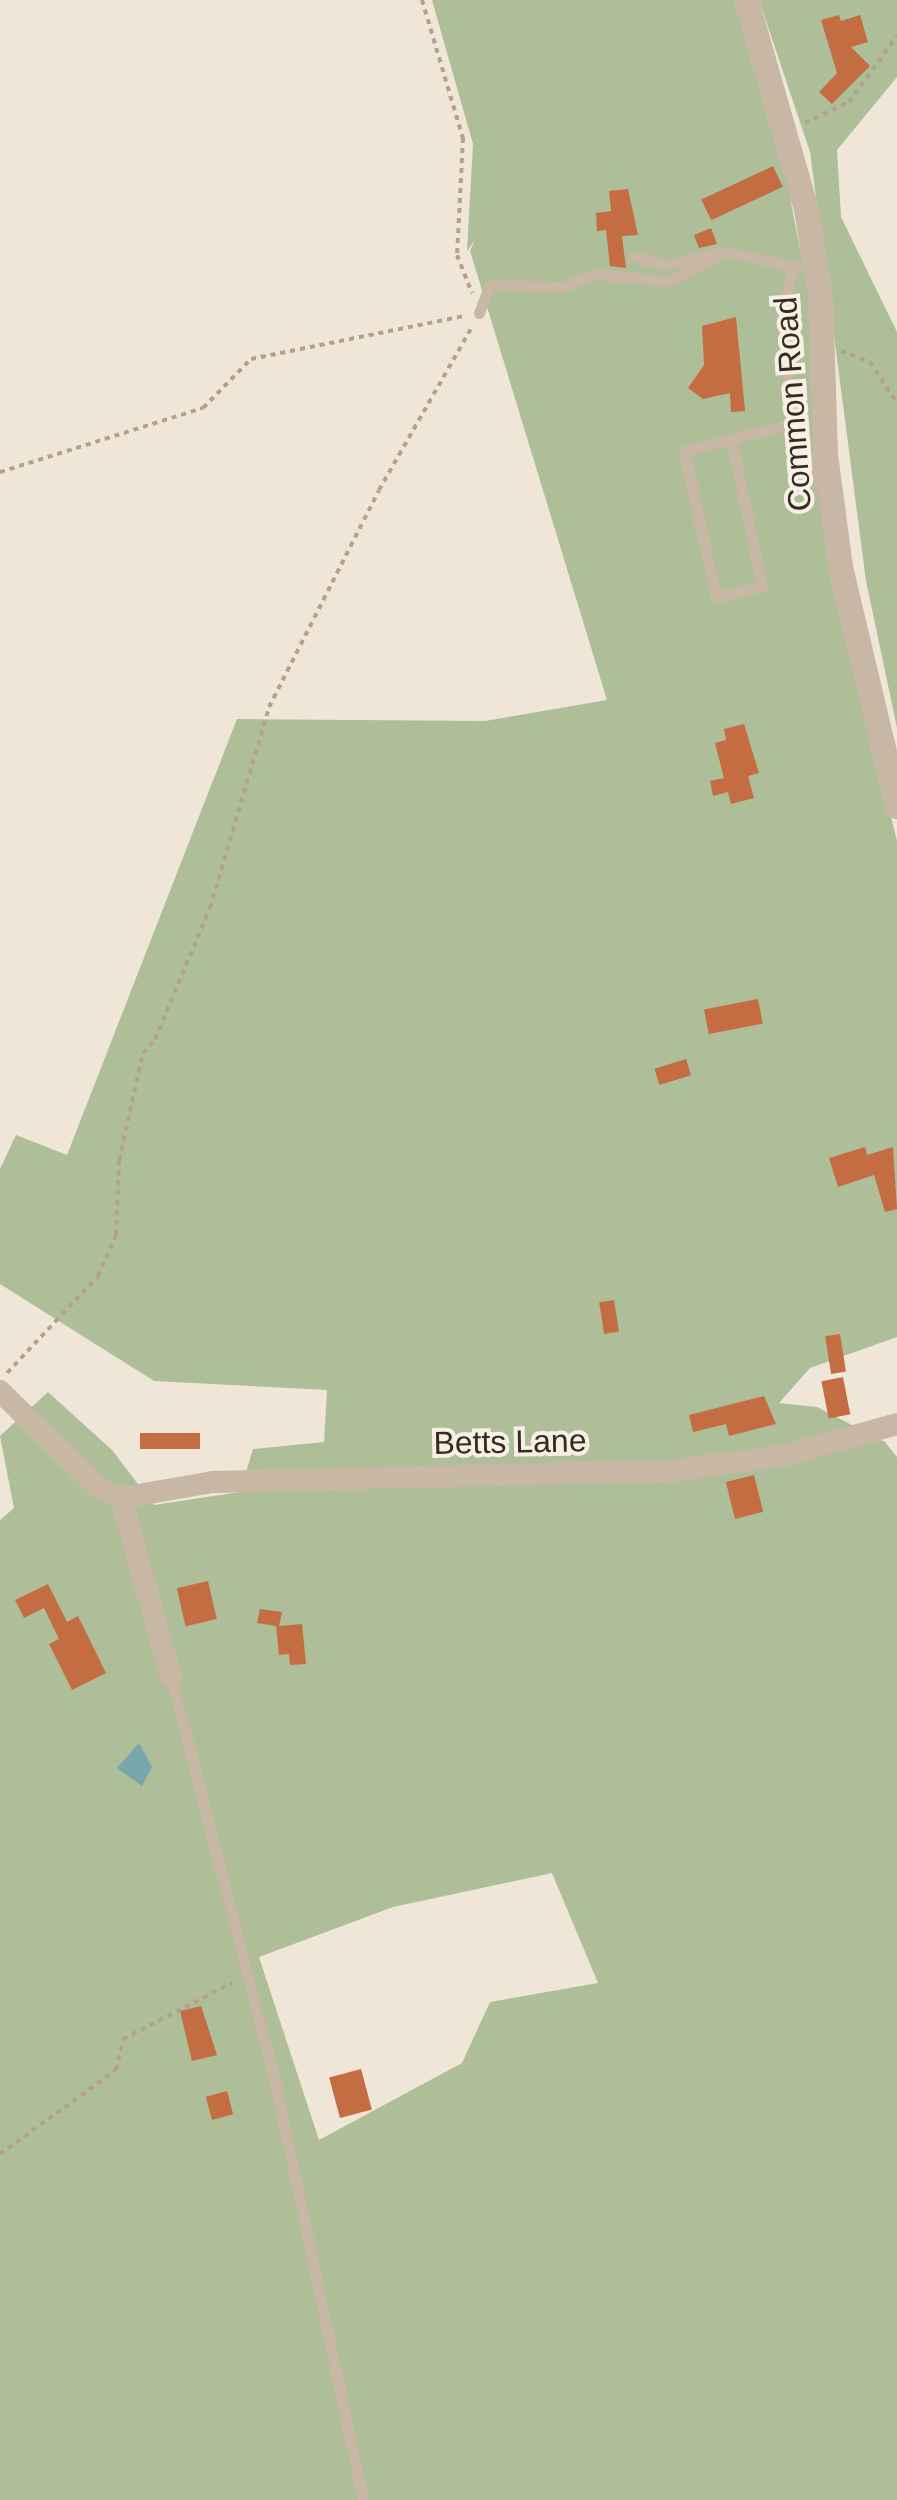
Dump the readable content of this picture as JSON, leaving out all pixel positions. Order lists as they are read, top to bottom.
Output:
{
  "streets": {
    "street": ["Common Road", "Betts Lane"]
  }
}
